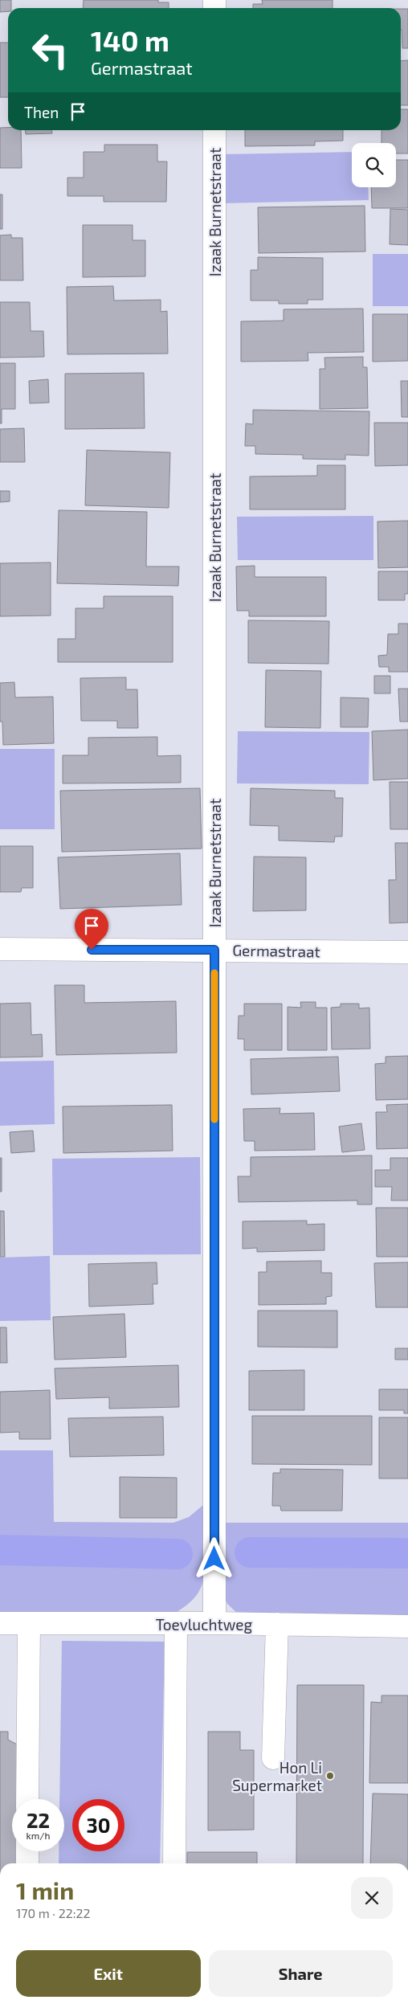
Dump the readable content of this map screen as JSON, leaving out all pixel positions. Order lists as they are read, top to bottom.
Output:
{
  "streets": {
    "street": ["Izaak Burnetstraat", "Germastraat", "Toevluchtweg"]
  },
  "crossings": [
    ["Izaak Burnetstraat", "Germastraat"],
    ["Izaak Burnetstraat", "Toevluchtweg"]
  ],
  "places": ["Hon Li Supermarket"],
  "page": {
    "turn": ["140 m", "Germastraat"],
    "then": "Then",
    "speed": "22 km/h",
    "limit": "30",
    "heading": ["1 min", "170 m · 22:22"],
    "buttons": ["Exit", "Share"]
  }
}
